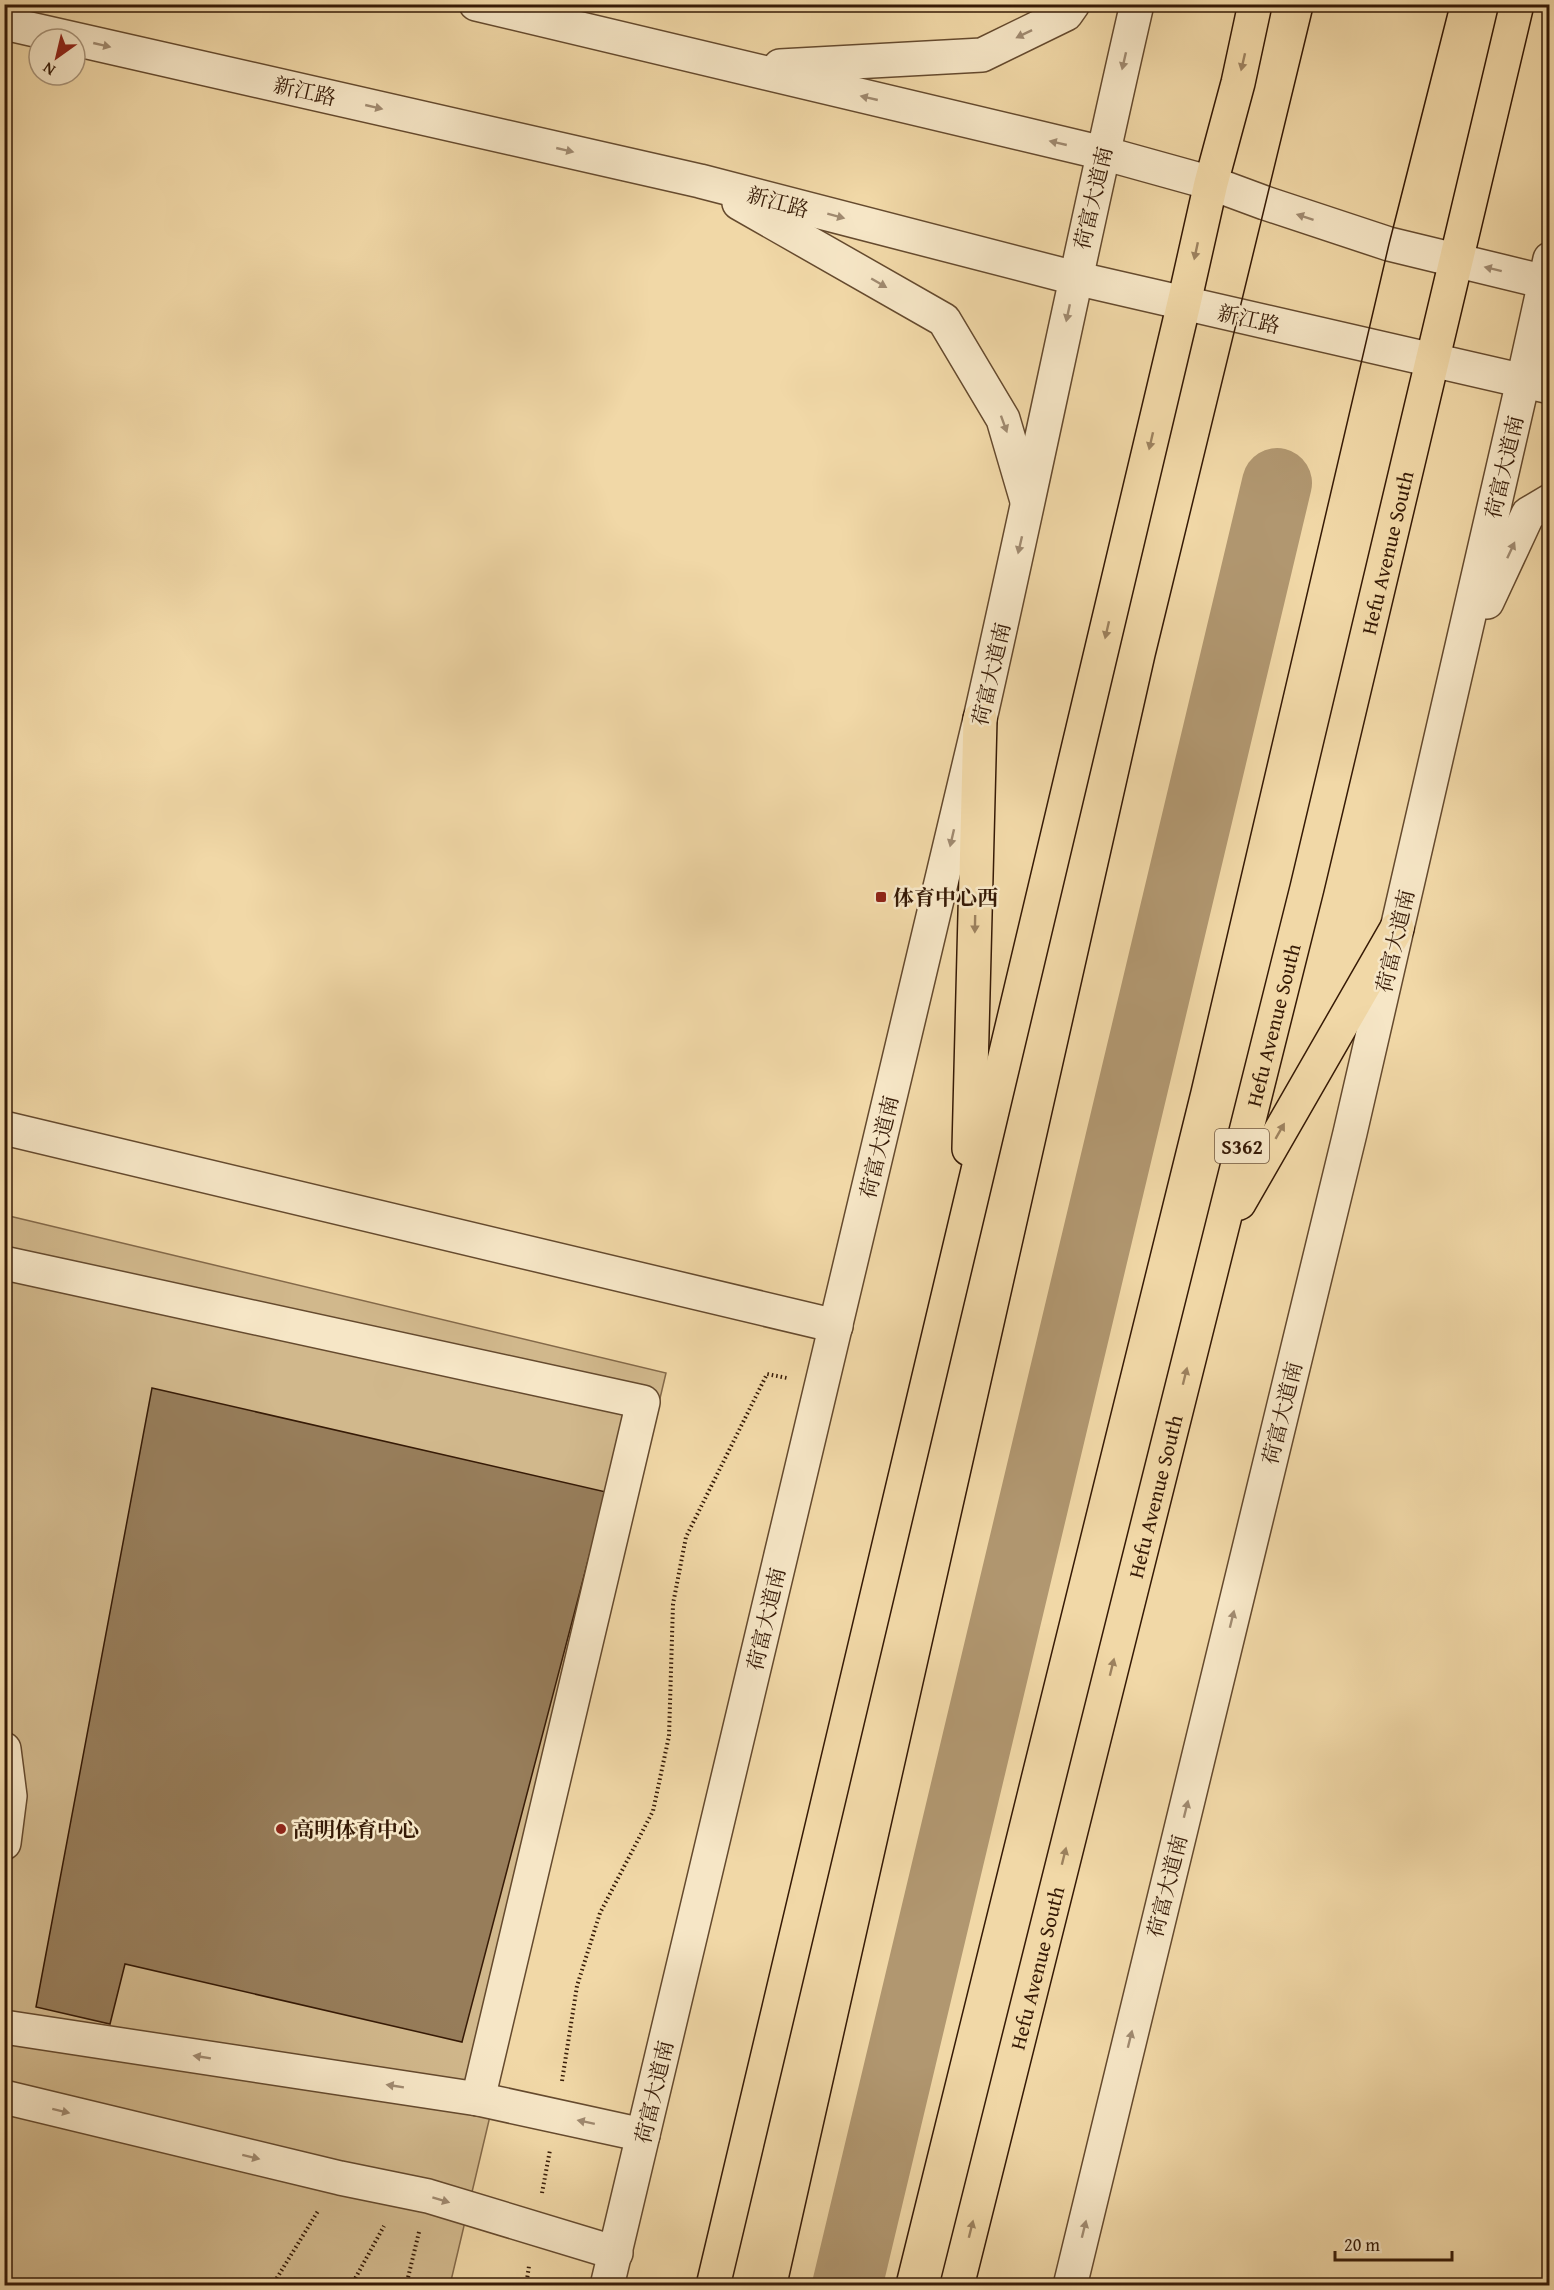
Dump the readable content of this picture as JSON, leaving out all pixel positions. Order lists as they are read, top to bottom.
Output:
{
  "streets": {
    "main road": ["Hefu Avenue South", "S362"],
    "street": ["新江路", "荷富大道南"]
  },
  "crossings": [
    ["新江路", "荷富大道南"],
    ["新江路", "Hefu Avenue South"]
  ],
  "places": {
    "transit": ["体育中心西"],
    "other": ["高明体育中心"]
  },
  "scale_bar": "20 m",
  "north": "bottom left"
}
